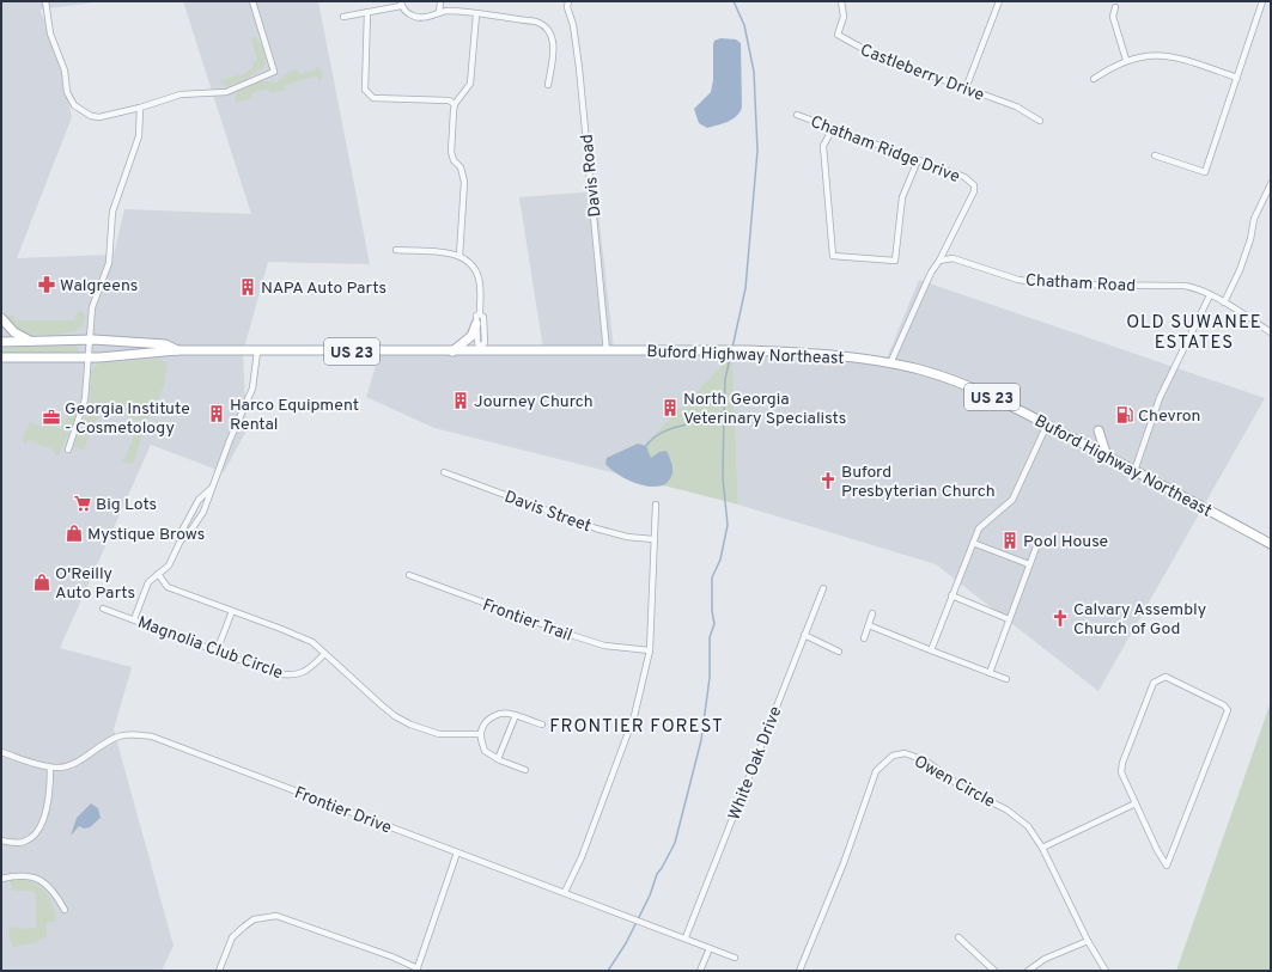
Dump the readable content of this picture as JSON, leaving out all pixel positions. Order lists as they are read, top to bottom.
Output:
{
  "streets": {
    "main road": ["US 23", "Buford Highway Northeast"],
    "street": [
      "Castleberry Drive",
      "Chatham Ridge Drive",
      "Davis Road",
      "Chatham Road",
      "Davis Street",
      "Frontier Trail",
      "Magnolia Club Circle",
      "White Oak Drive",
      "Owen Circle",
      "Frontier Drive"
    ]
  },
  "crossings": [
    ["Chatham Ridge Drive", "Chatham Road"],
    ["Davis Road", "Buford Highway Northeast"],
    ["US 23", "Buford Highway Northeast"],
    ["White Oak Drive", "Frontier Drive"]
  ],
  "districts": ["OLD SUWANEE ESTATES", "FRONTIER FOREST"],
  "places": {
    "pharmacy": ["Walgreens"],
    "building": [
      "NAPA Auto Parts",
      "Journey Church",
      "North Georgia Veterinary Specialists",
      "Harco Equipment Rental",
      "Pool House"
    ],
    "fuel station": ["Chevron"],
    "office": ["Georgia Institute - Cosmetology"],
    "church": ["Buford Presbyterian Church", "Calvary Assembly Church of God"],
    "supermarket": ["Big Lots"],
    "shop": ["Mystique Brows", "O'Reilly Auto Parts"]
  }
}
